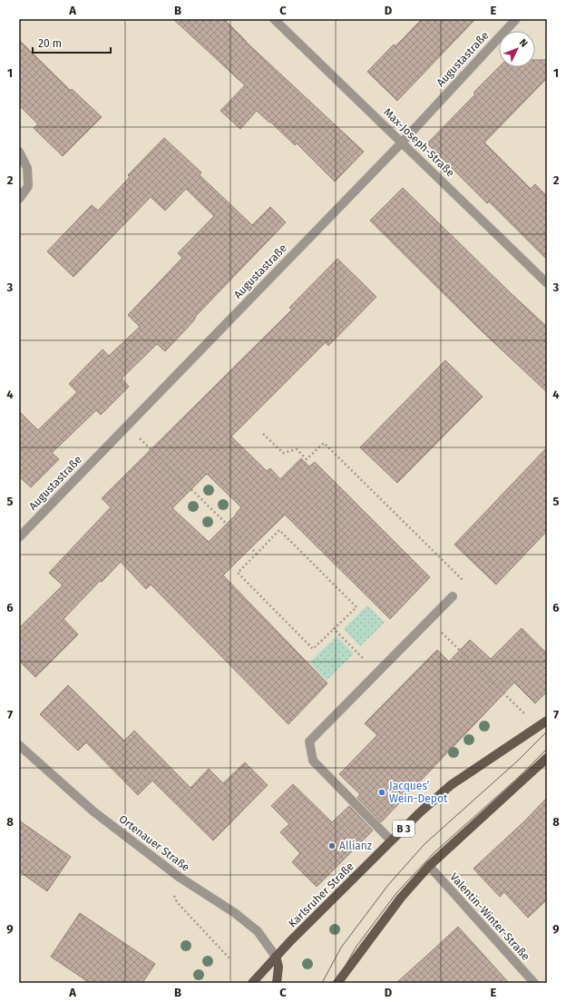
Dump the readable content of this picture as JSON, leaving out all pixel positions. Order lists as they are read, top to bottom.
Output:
{
  "streets": {
    "main road": ["B 3", "Karlsruher Straße"],
    "street": [
      "Augustastraße",
      "Max-Joseph-Straße",
      "Ortenauer Straße",
      "Valentin-Winter-Straße"
    ]
  },
  "crossings": [
    ["Augustastraße", "Max-Joseph-Straße"],
    ["Ortenauer Straße", "Karlsruher Straße"]
  ],
  "places": ["Jacques’ Wein-Depot", "Allianz"],
  "scale_bar": "20 m",
  "north": "top right",
  "grid": {
    "columns": [
      "A",
      "B",
      "C",
      "D",
      "E"
    ],
    "rows": [
      "1",
      "2",
      "3",
      "4",
      "5",
      "6",
      "7",
      "8",
      "9"
    ]
  }
}
